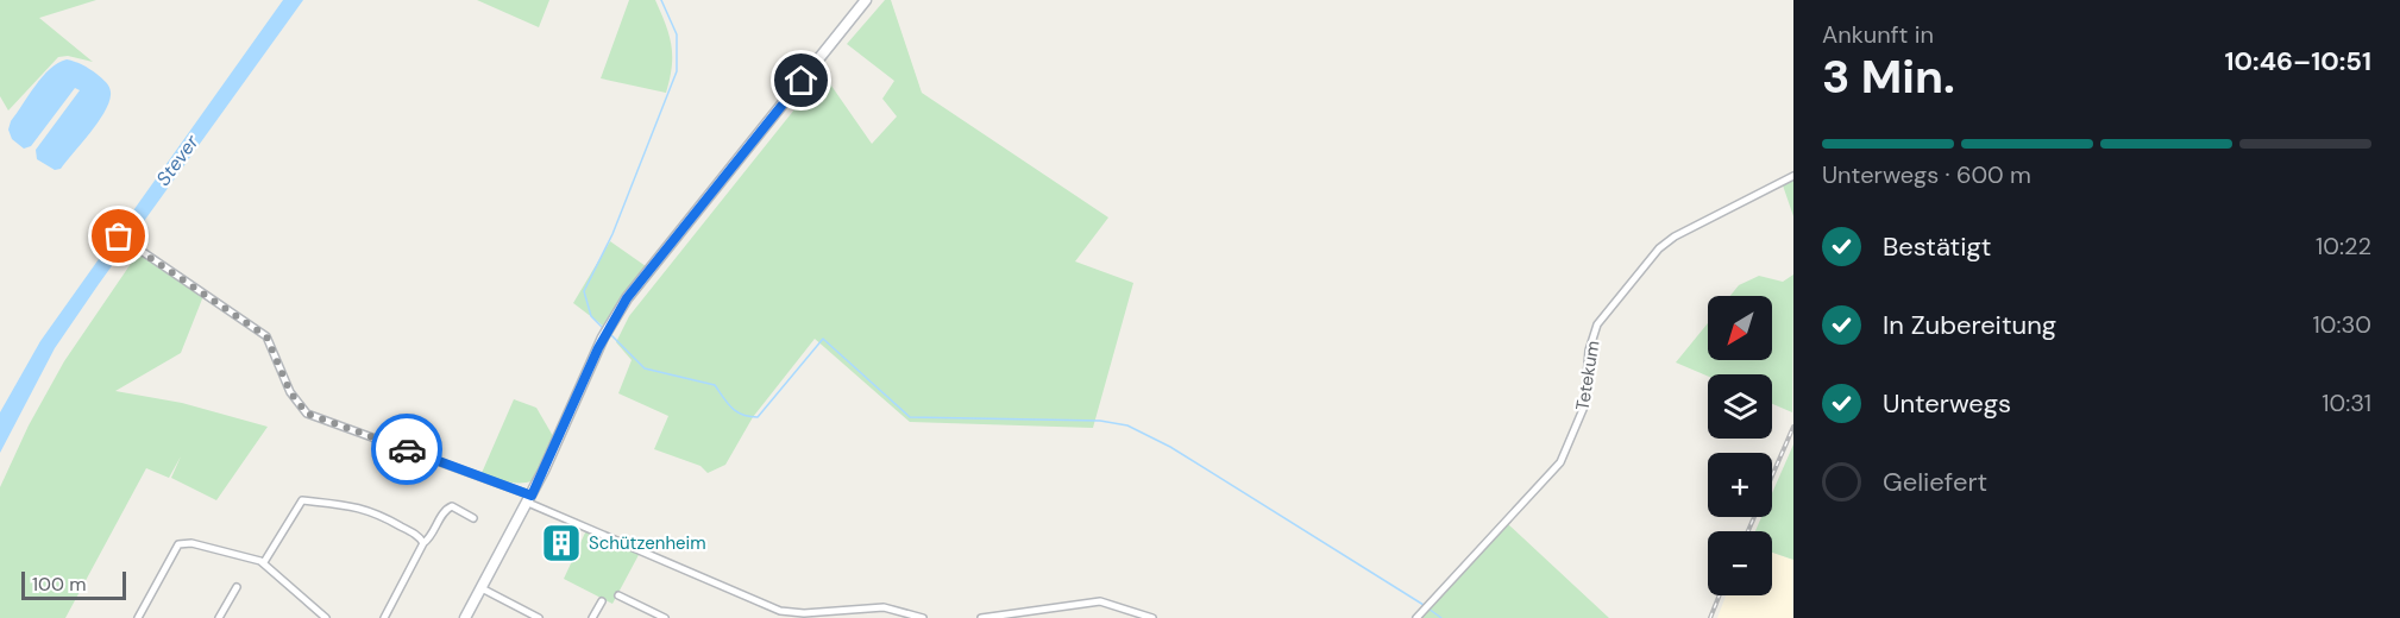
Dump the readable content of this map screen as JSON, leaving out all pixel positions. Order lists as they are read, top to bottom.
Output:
{
  "streets": {
    "street": ["Tetekum"]
  },
  "water": ["Stever"],
  "places": {
    "building": ["Schützenheim"]
  },
  "scale_bar": "100 m",
  "north": "bottom left",
  "page": {
    "heading": ["3 Min.", "Ankunft in", "10:46–10:51"],
    "bar": "Unterwegs · 600 m",
    "list": [
      ["Bestätigt", "10:22"],
      ["In Zubereitung", "10:30"],
      ["Unterwegs", "10:31"],
      "Geliefert"
    ],
    "map_buttons": ["+", "−"],
    "scale": "100 m"
  }
}
